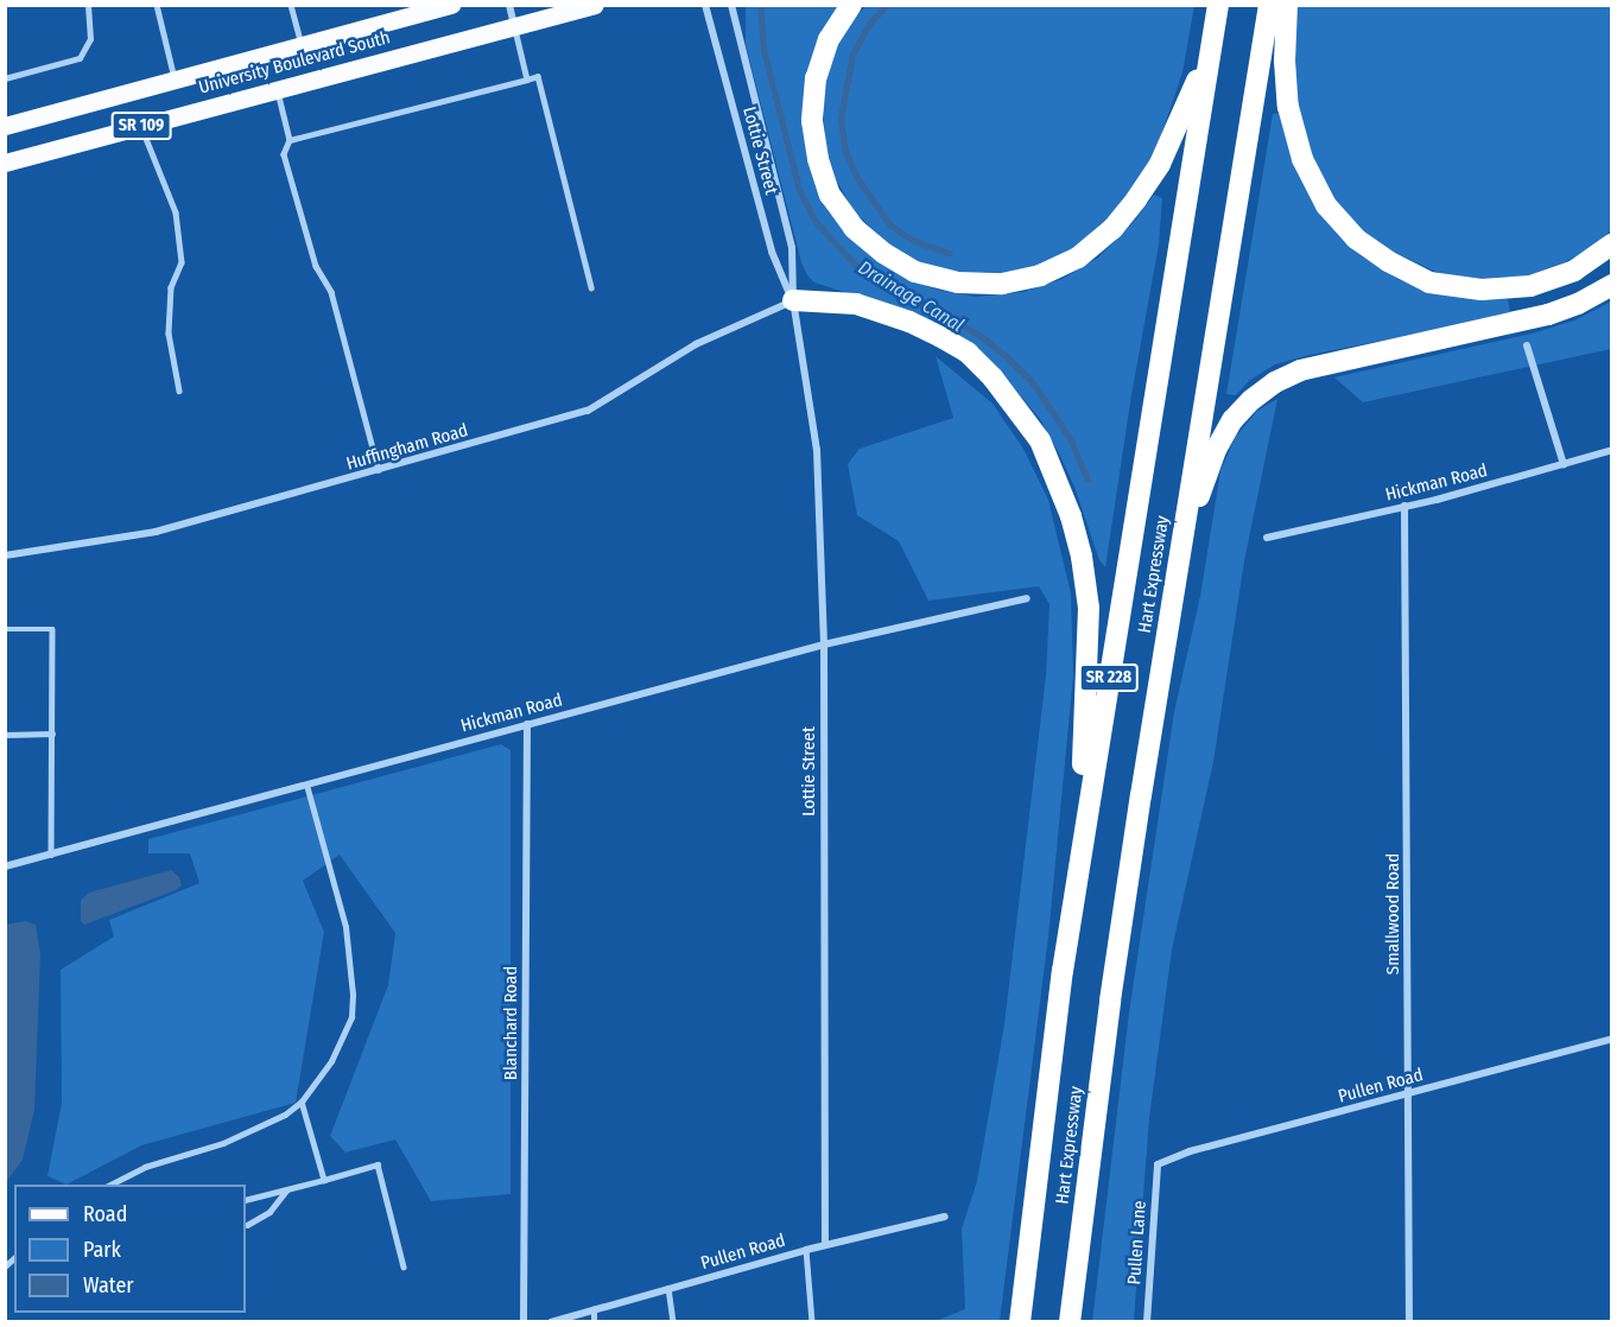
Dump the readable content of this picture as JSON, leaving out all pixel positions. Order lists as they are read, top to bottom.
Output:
{
  "streets": {
    "highway": ["Hart Expressway", "SR 228"],
    "main road": ["University Boulevard South", "SR 109"],
    "street": [
      "Lottie Street",
      "Huffingham Road",
      "Hickman Road",
      "Smallwood Road",
      "Blanchard Road",
      "Pullen Road",
      "Pullen Lane"
    ]
  },
  "crossings": [
    ["Lottie Street", "Huffingham Road"],
    ["Lottie Street", "Hickman Road"],
    ["Lottie Street", "Pullen Road"],
    ["Hickman Road", "Smallwood Road"],
    ["Hickman Road", "Blanchard Road"],
    ["Smallwood Road", "Pullen Road"],
    ["Pullen Road", "Pullen Lane"]
  ],
  "water": ["Drainage Canal"],
  "legend": ["Road", "Park", "Water"]
}
